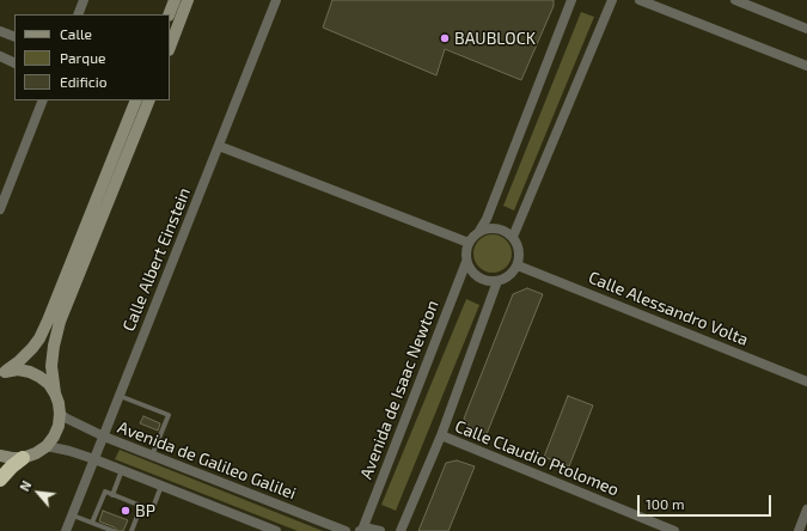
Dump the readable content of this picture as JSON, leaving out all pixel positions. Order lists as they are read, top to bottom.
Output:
{
  "streets": {
    "street": [
      "Calle Albert Einstein",
      "Calle Alessandro Volta",
      "Avenida de Isaac Newton",
      "Calle Claudio Ptolomeo",
      "Avenida de Galileo Galilei"
    ]
  },
  "crossings": [
    ["Calle Albert Einstein", "Avenida de Galileo Galilei"],
    ["Calle Alessandro Volta", "Avenida de Isaac Newton"]
  ],
  "places": ["BAUBLOCK", "BP"],
  "legend": ["Calle", "Parque", "Edificio"],
  "scale_bar": "100 m",
  "north": "top left"
}
